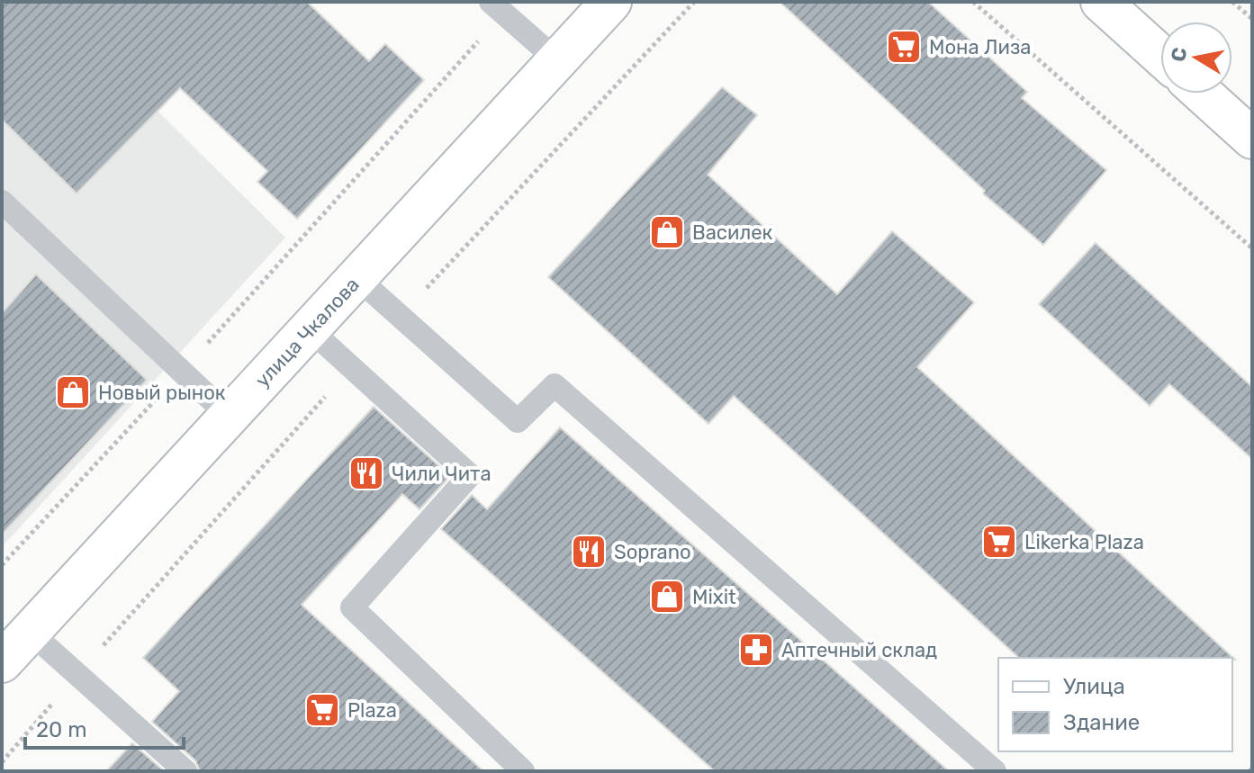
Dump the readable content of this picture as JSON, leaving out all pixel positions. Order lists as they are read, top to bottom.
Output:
{
  "streets": {
    "main road": ["улица Чкалова"]
  },
  "places": {
    "supermarket": ["Мона Лиза", "Likerka Plaza", "Plaza"],
    "shop": ["Василек", "Новый рынок", "Mixit"],
    "restaurant": ["Чили Чита", "Soprano"],
    "pharmacy": ["Аптечный склад"]
  },
  "legend": ["Улица", "Здание"],
  "scale_bar": "20 m",
  "north": "left"
}
